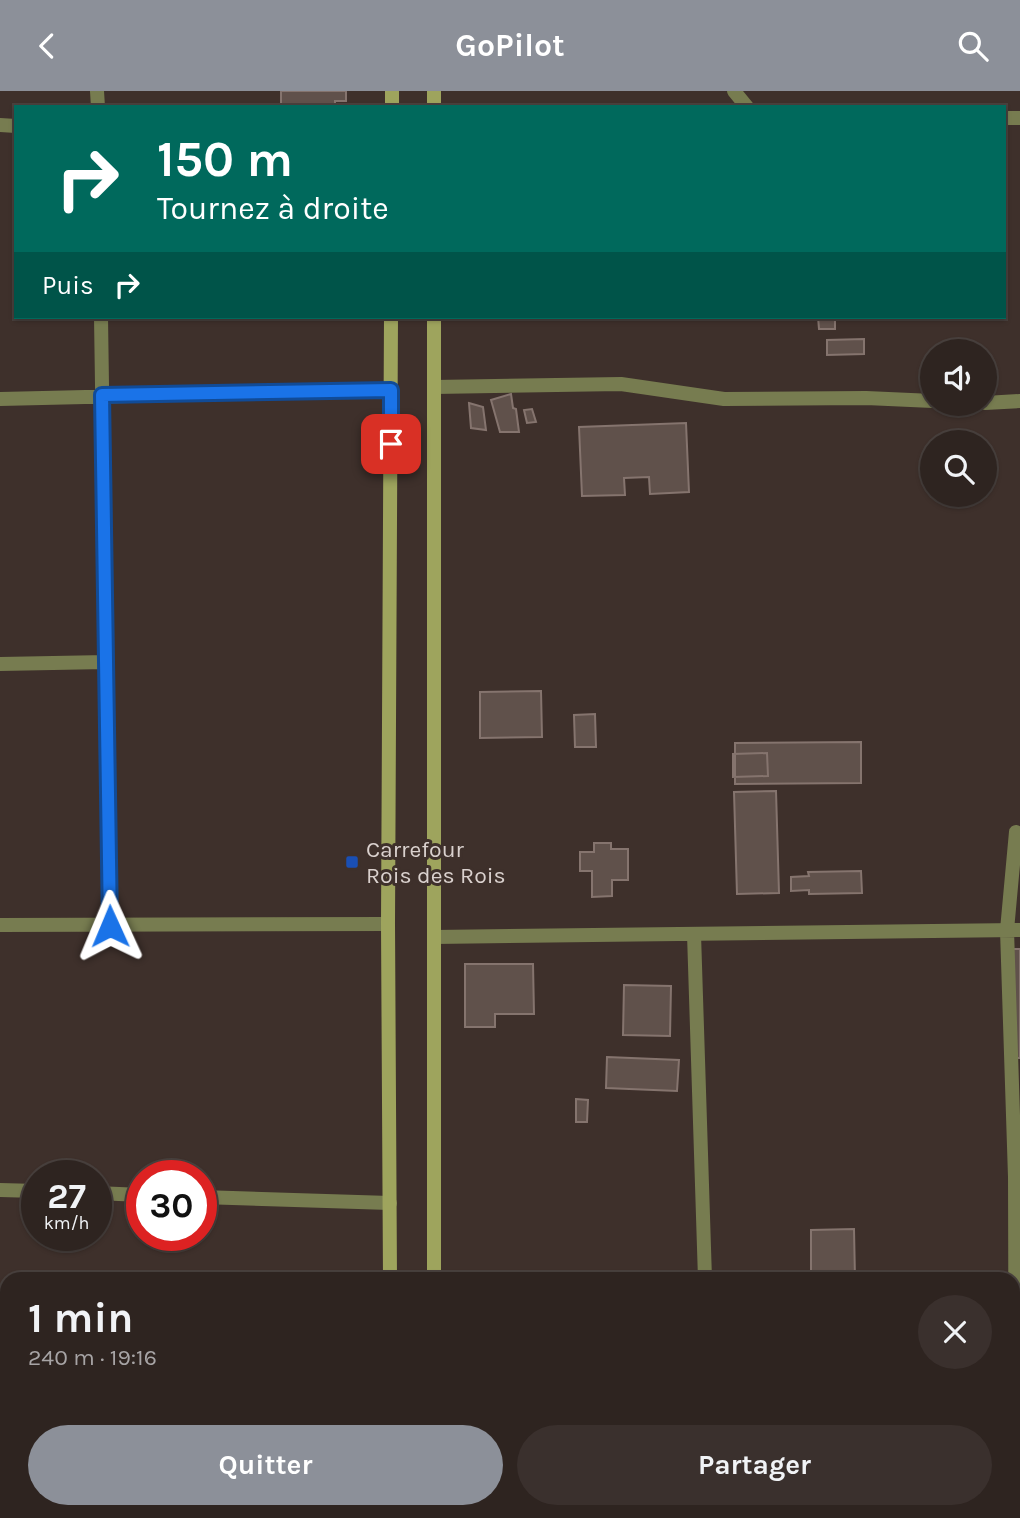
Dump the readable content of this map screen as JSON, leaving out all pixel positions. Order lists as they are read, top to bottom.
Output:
{
  "places": {
    "transit": ["Carrefour Rois des Rois"]
  },
  "page": {
    "header": "GoPilot",
    "turn": ["150 m", "Tournez à droite"],
    "then": "Puis",
    "speed": "27 km/h",
    "limit": "30",
    "heading": ["1 min", "240 m · 19:16"],
    "buttons": ["Quitter", "Partager"]
  }
}
